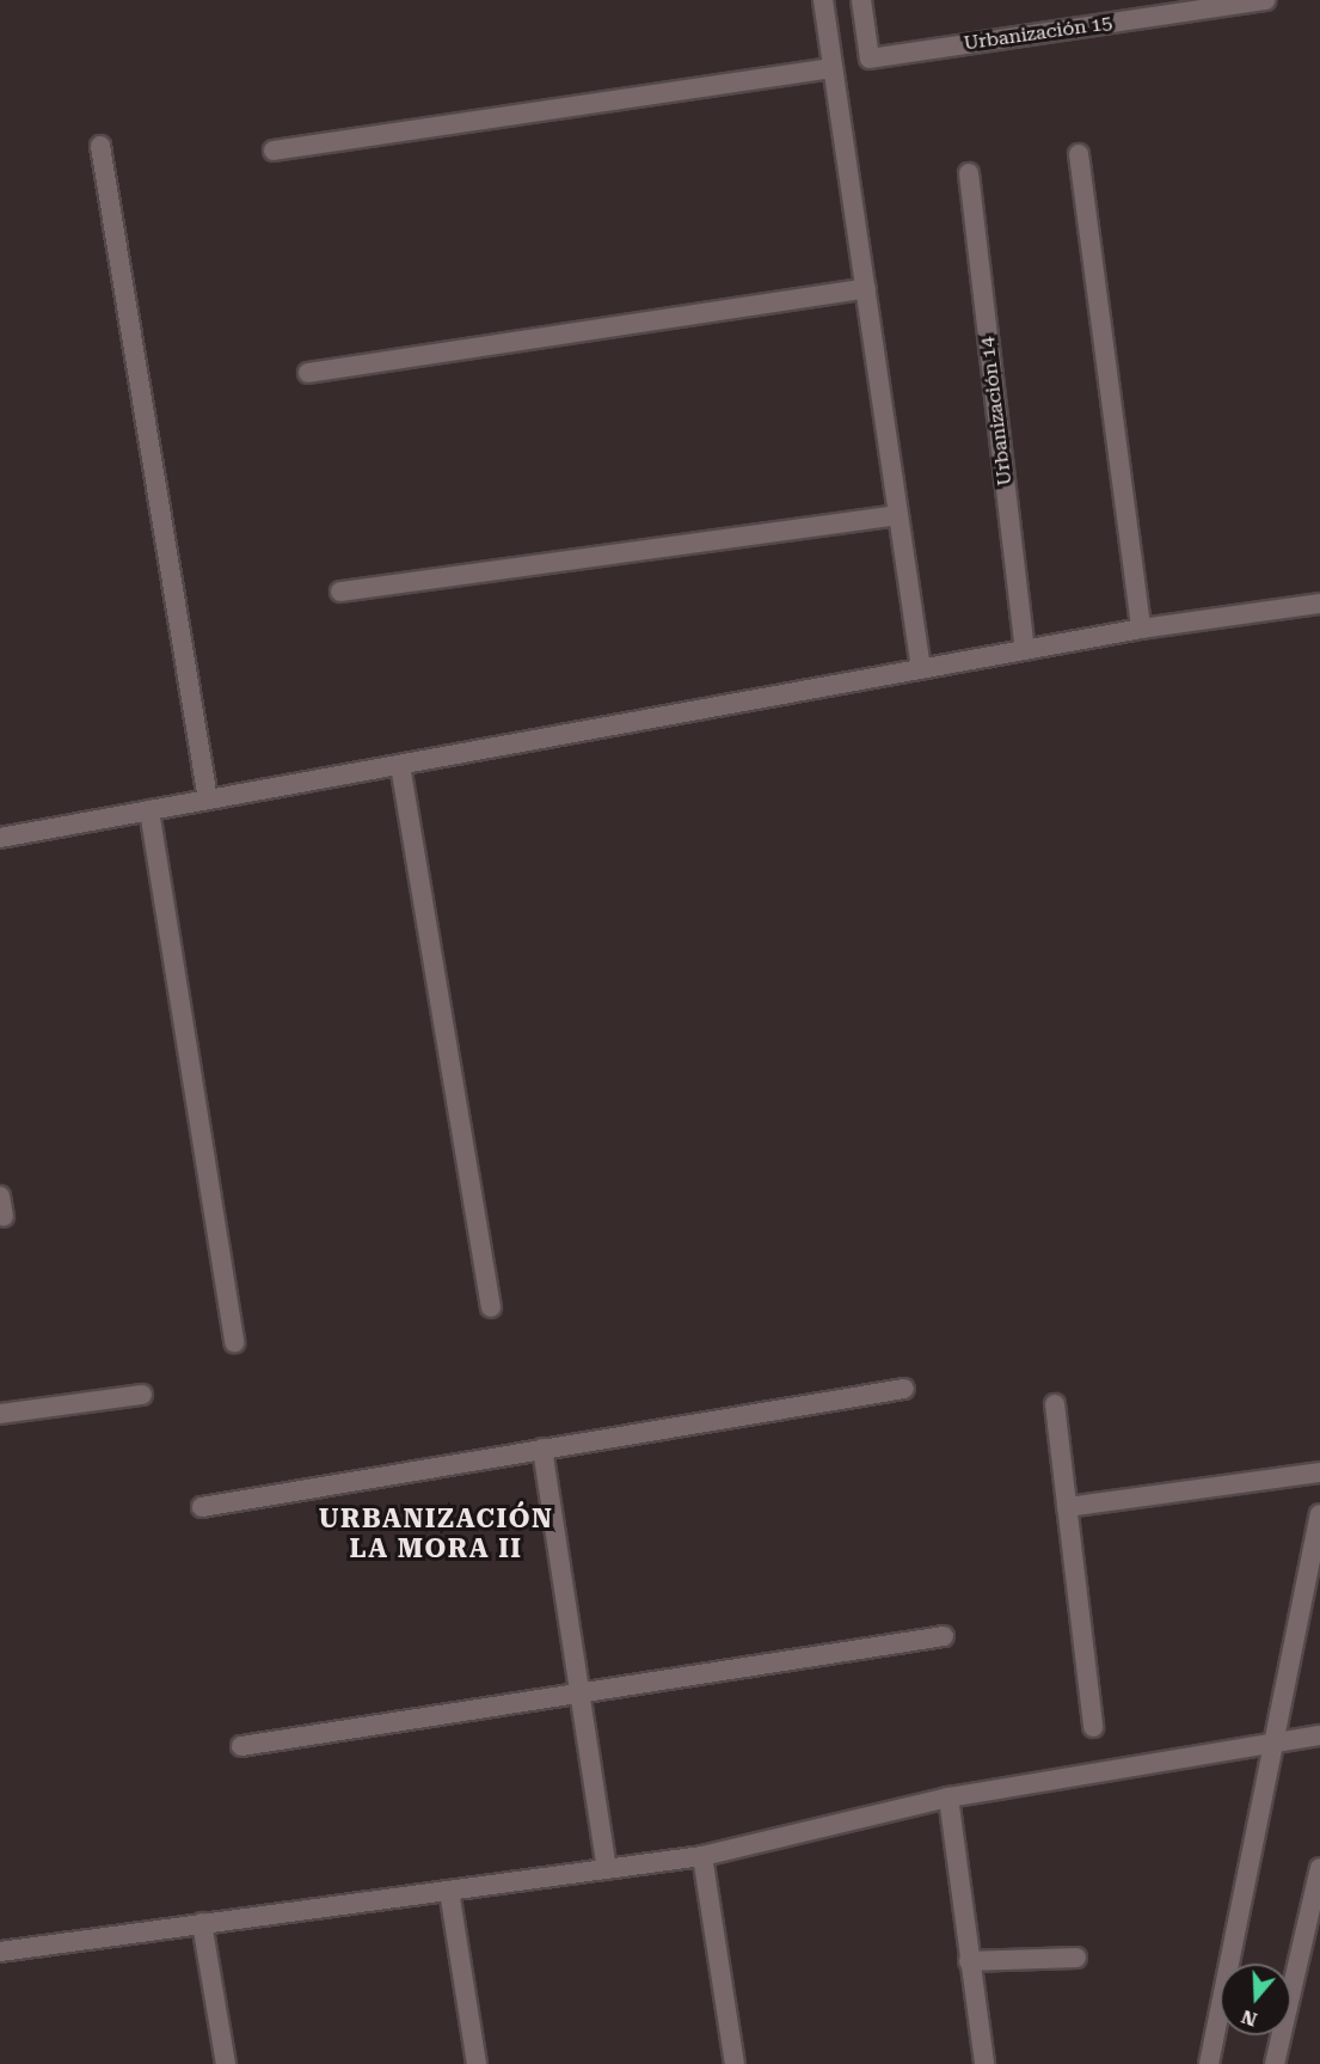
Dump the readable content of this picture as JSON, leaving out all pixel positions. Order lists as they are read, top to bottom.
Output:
{
  "streets": {
    "street": ["Urbanización 15", "Urbanización 14"]
  },
  "districts": ["URBANIZACIÓN LA MORA II"],
  "north": "bottom"
}
